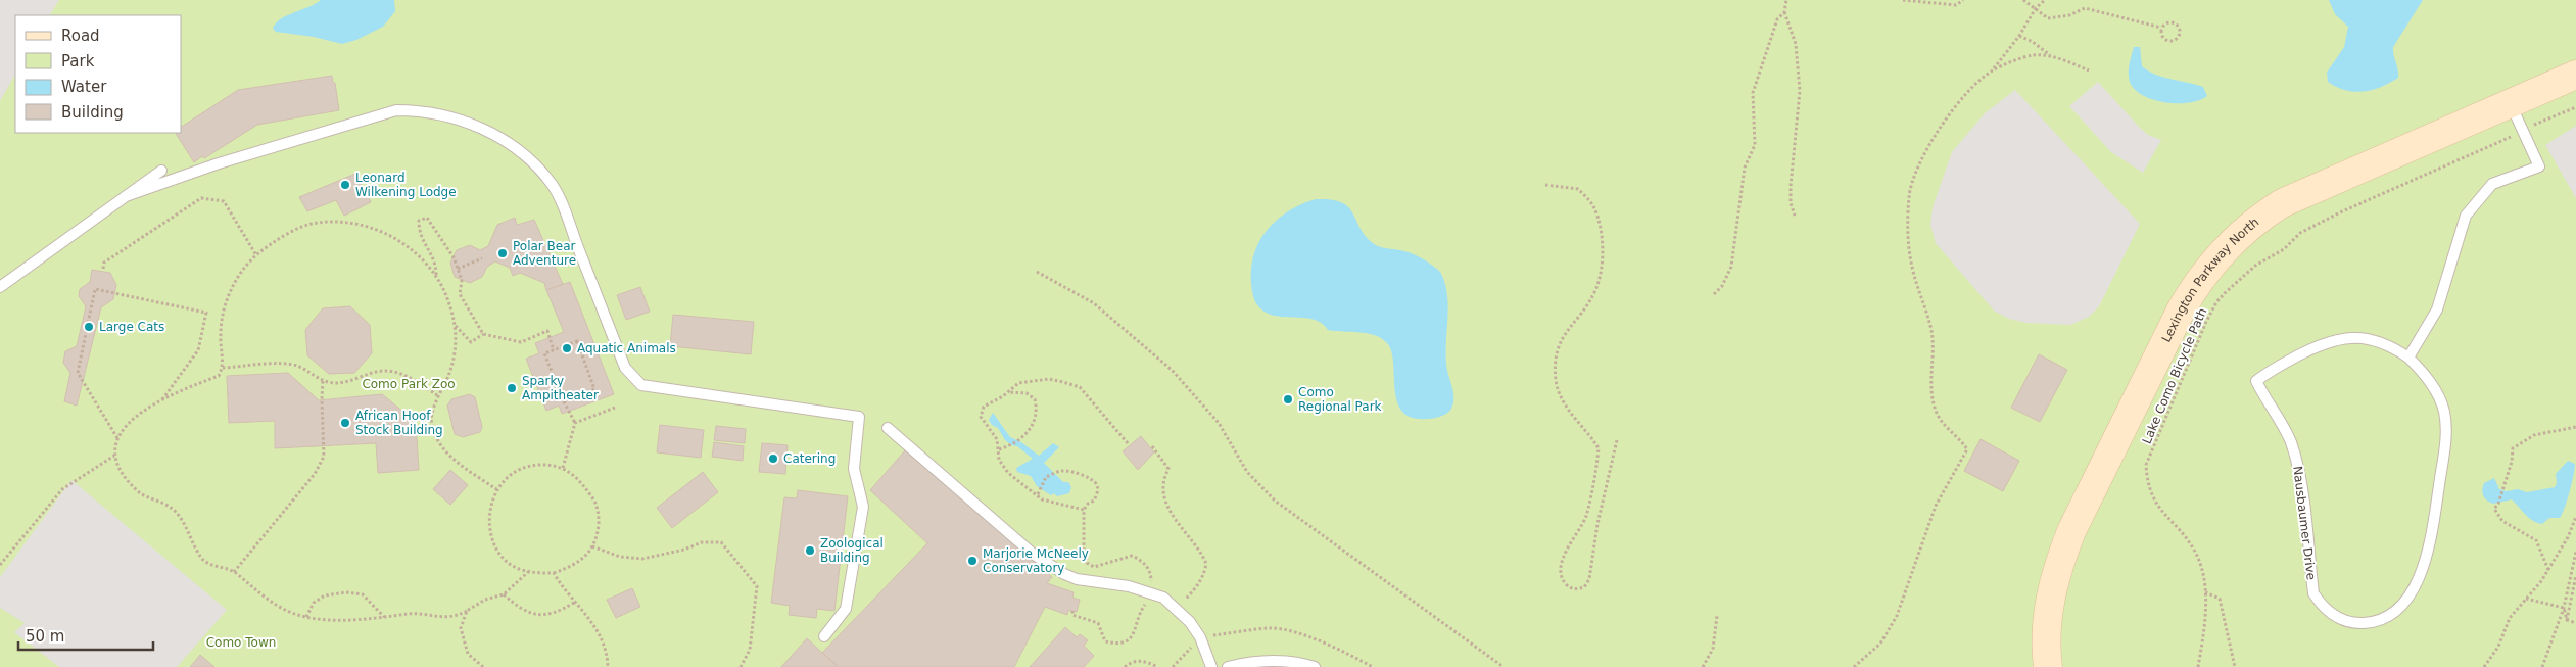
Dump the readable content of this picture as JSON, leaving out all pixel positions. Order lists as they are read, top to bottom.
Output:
{
  "streets": {
    "main road": ["Lexington Parkway North"],
    "lane": ["Nausbaumer Drive"],
    "path": ["Lake Como Bicycle Path"]
  },
  "parks": ["Como Park Zoo", "Como Town"],
  "places": [
    "Leonard Wilkening Lodge",
    "Polar Bear Adventure",
    "Large Cats",
    "Aquatic Animals",
    "Sparky Ampitheater",
    "Como Regional Park",
    "African Hoof Stock Building",
    "Catering",
    "Zoological Building",
    "Marjorie McNeely Conservatory"
  ],
  "legend": [
    "Road",
    "Park",
    "Water",
    "Building"
  ],
  "scale_bar": "50 m"
}
